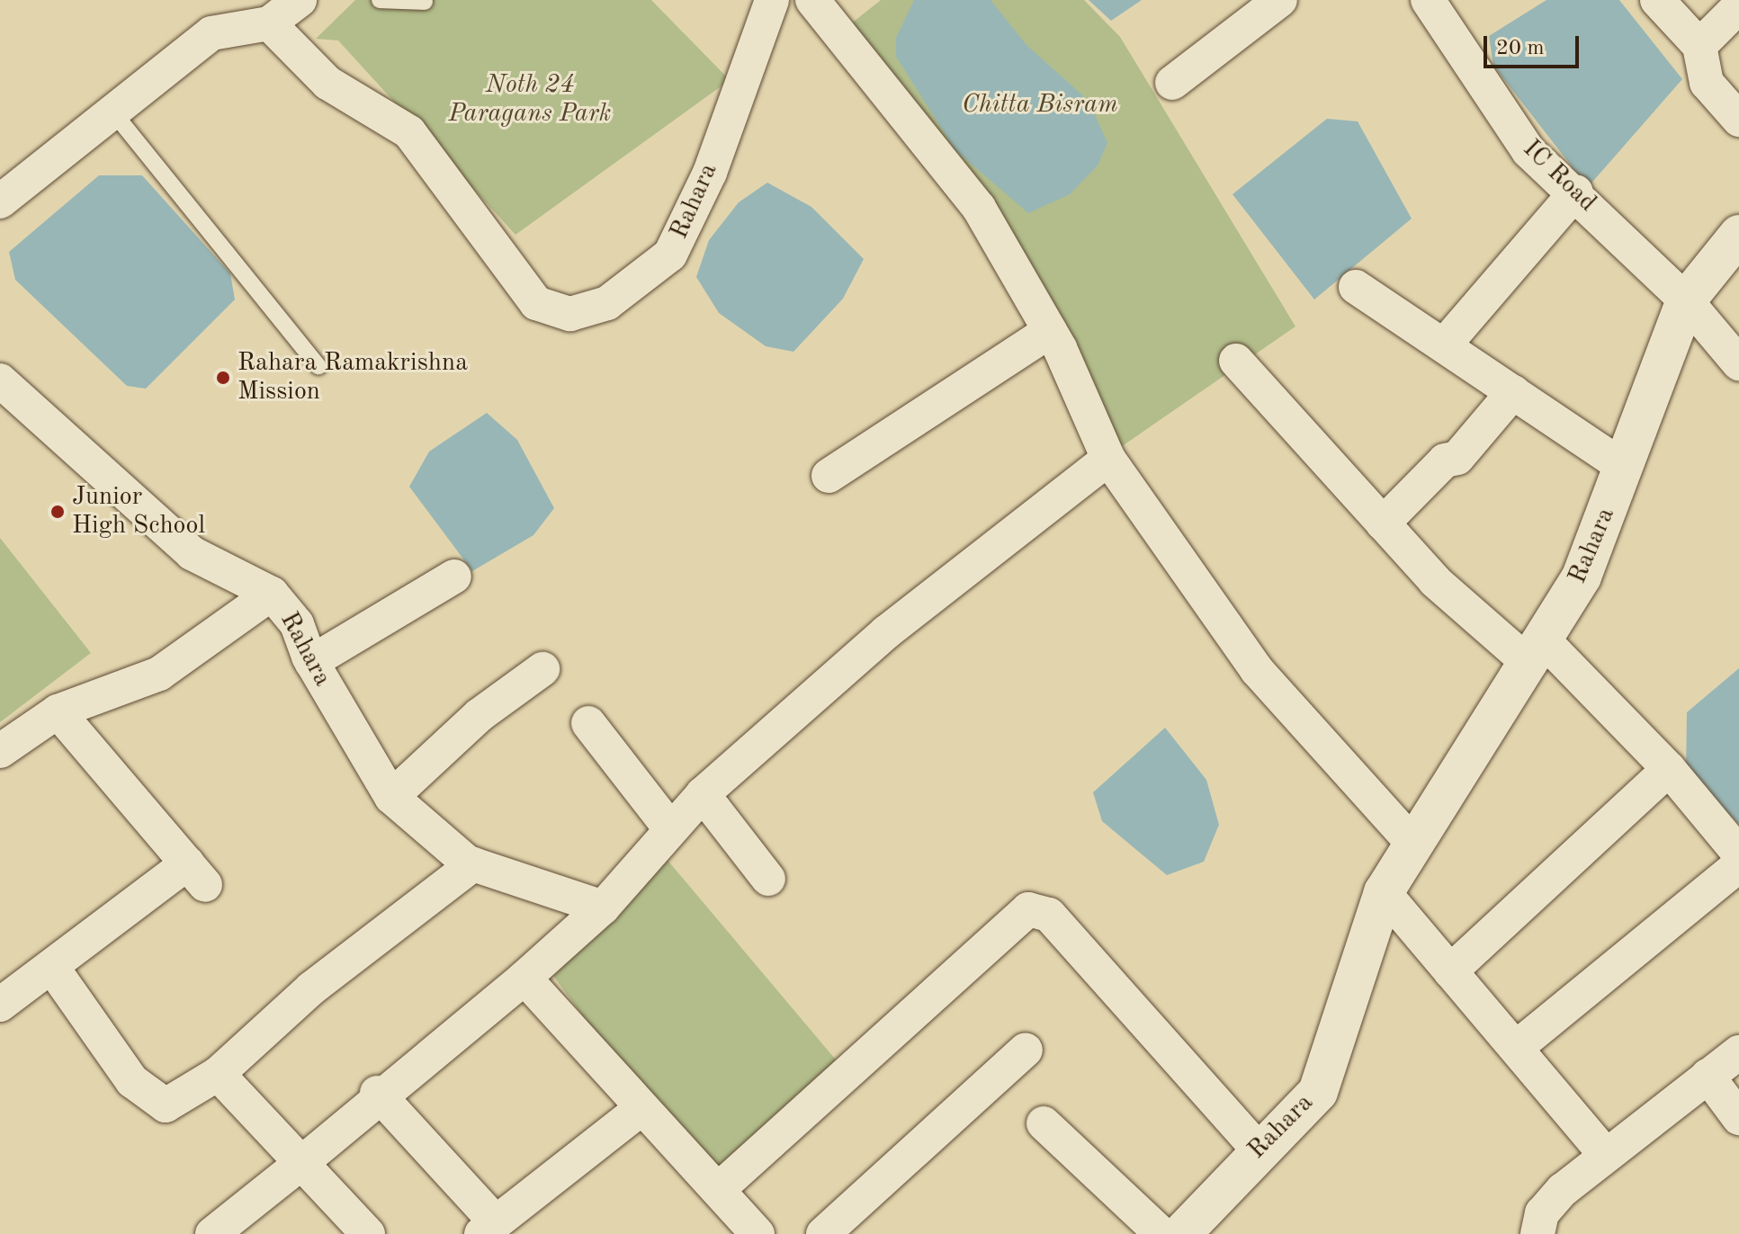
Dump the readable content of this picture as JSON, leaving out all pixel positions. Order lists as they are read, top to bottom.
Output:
{
  "streets": {
    "street": ["IC Road", "Rahara"]
  },
  "crossings": [
    ["IC Road", "Rahara"]
  ],
  "parks": ["Noth 24 Paragans Park", "Chitta Bisram"],
  "places": ["Rahara Ramakrishna Mission", "Junior High School"],
  "scale_bar": "20 m"
}
